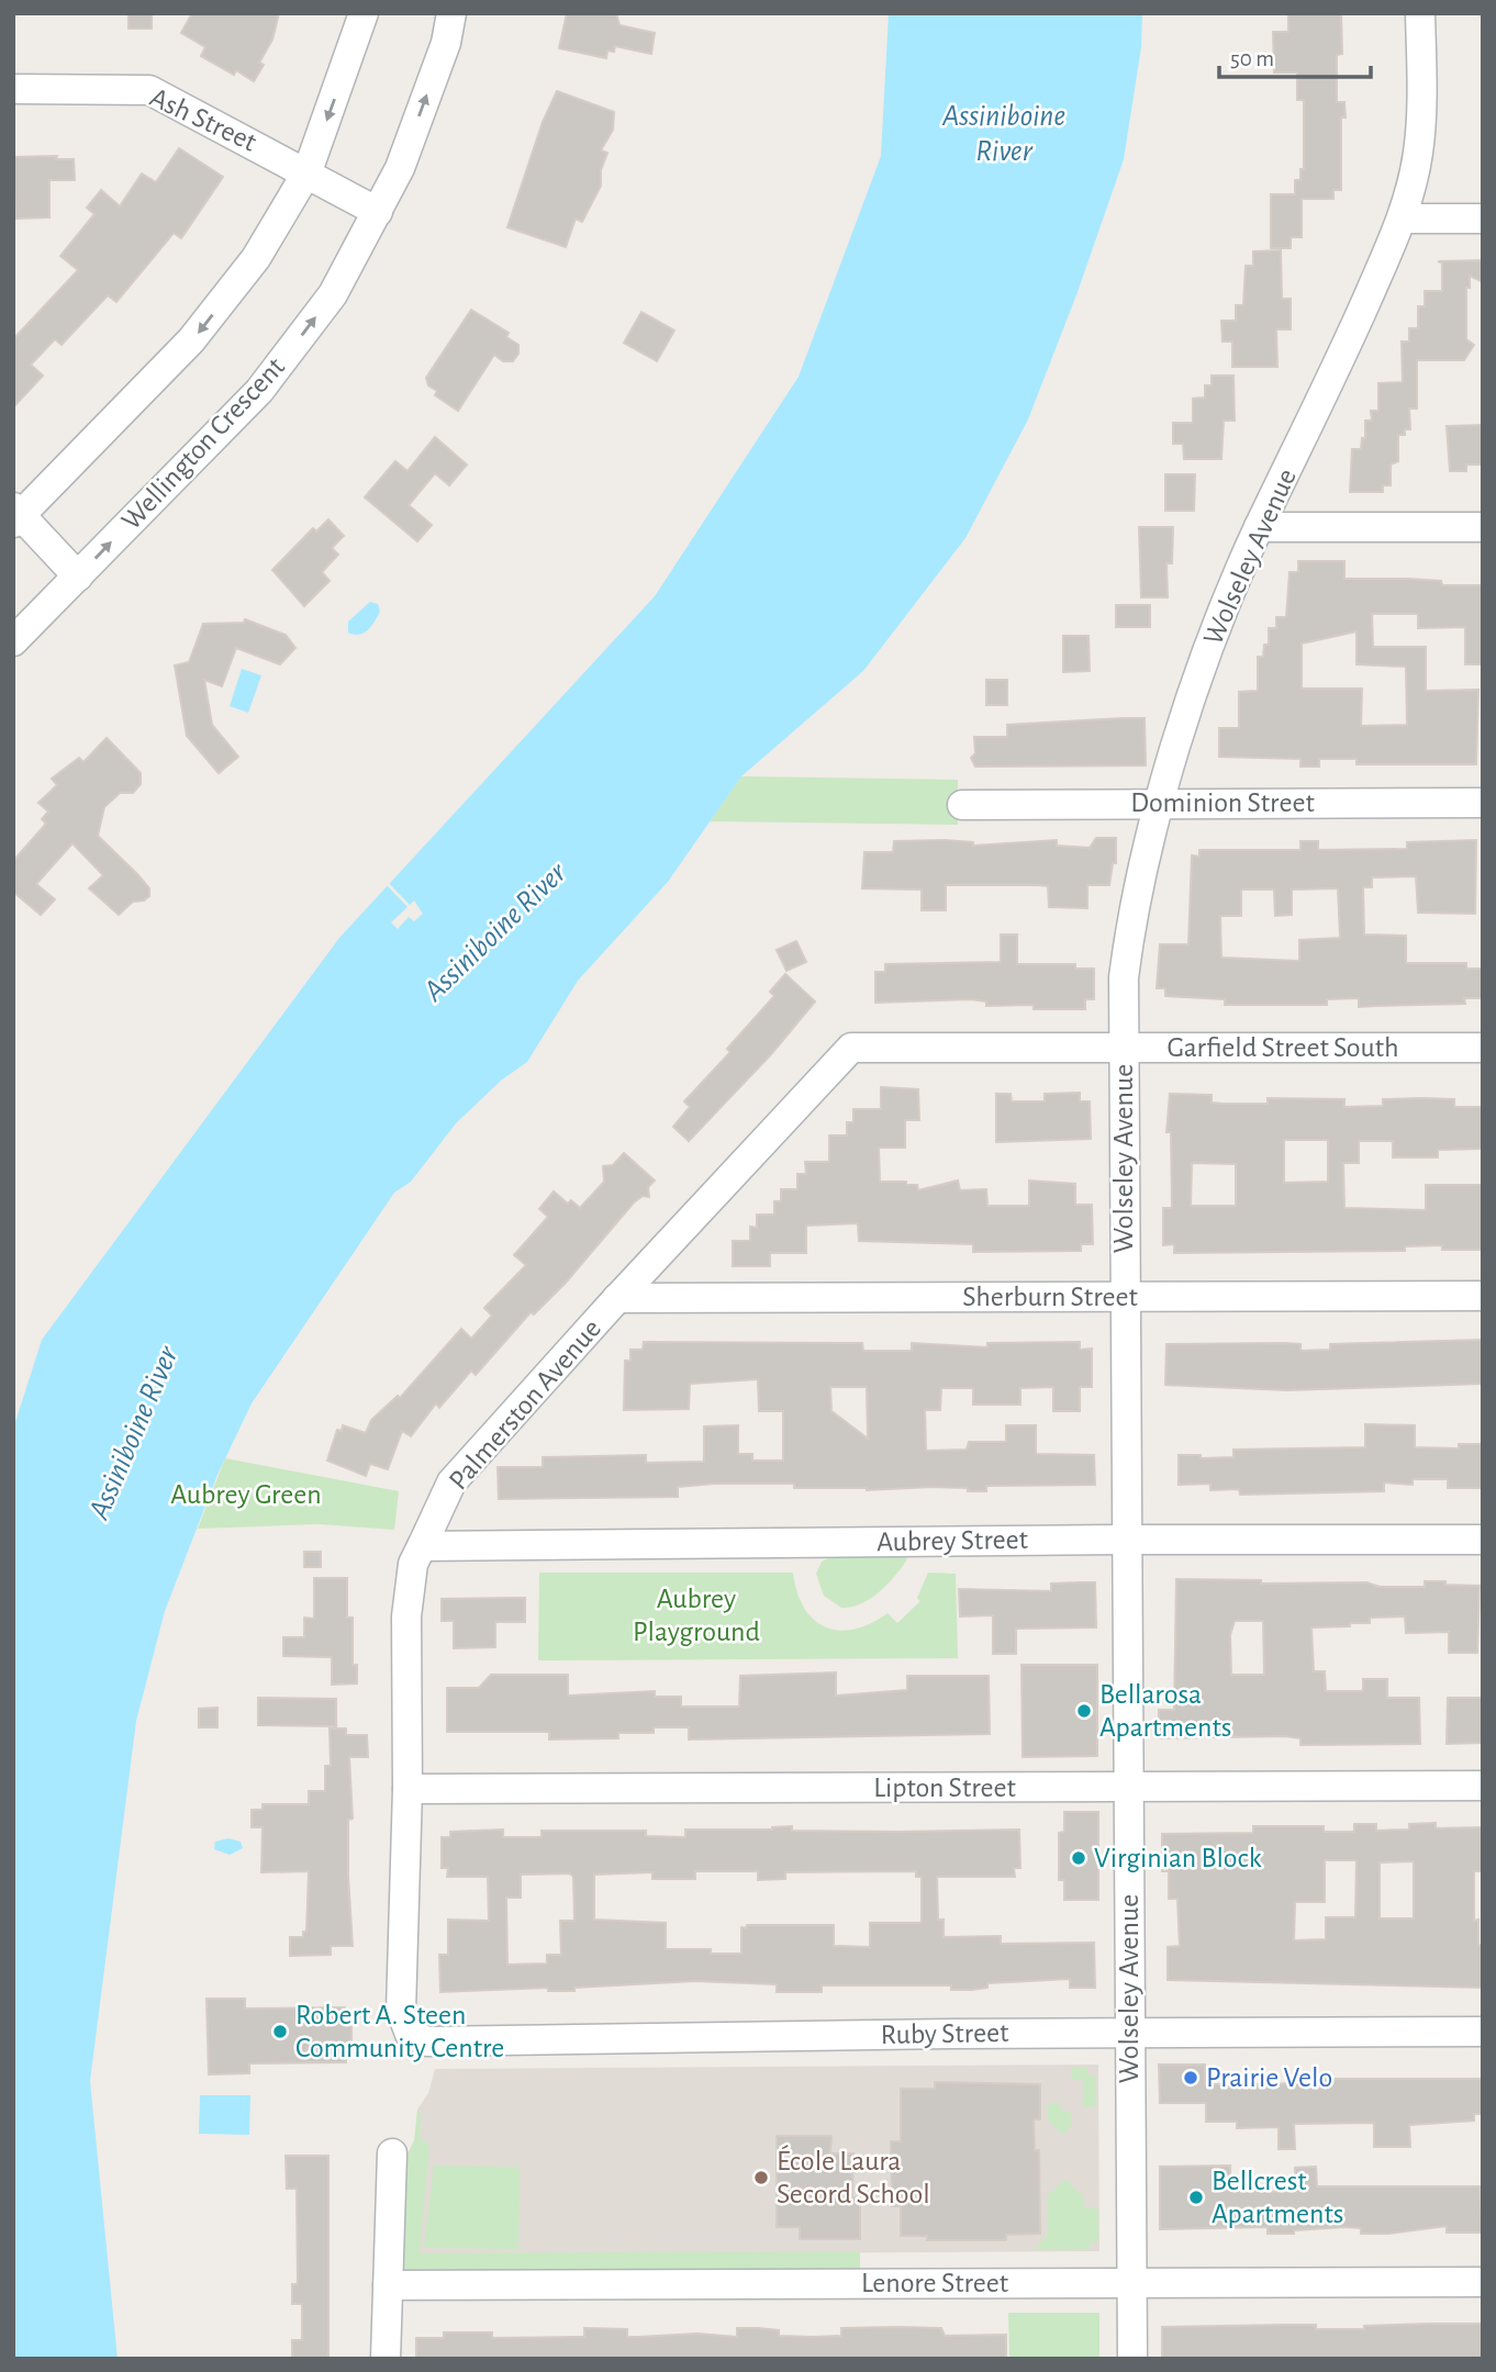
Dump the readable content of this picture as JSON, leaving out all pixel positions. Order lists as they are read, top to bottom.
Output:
{
  "streets": {
    "street": [
      "Ash Street",
      "Wellington Crescent",
      "Wolseley Avenue",
      "Dominion Street",
      "Garfield Street South",
      "Sherburn Street",
      "Palmerston Avenue",
      "Aubrey Street",
      "Lipton Street",
      "Ruby Street",
      "Lenore Street"
    ]
  },
  "crossings": [
    ["Ash Street", "Wellington Crescent"],
    ["Wolseley Avenue", "Dominion Street"],
    ["Wolseley Avenue", "Garfield Street South"],
    ["Wolseley Avenue", "Sherburn Street"],
    ["Wolseley Avenue", "Aubrey Street"],
    ["Wolseley Avenue", "Lipton Street"],
    ["Wolseley Avenue", "Ruby Street"],
    ["Wolseley Avenue", "Lenore Street"],
    ["Garfield Street South", "Palmerston Avenue"],
    ["Sherburn Street", "Palmerston Avenue"],
    ["Palmerston Avenue", "Aubrey Street"],
    ["Palmerston Avenue", "Lipton Street"],
    ["Palmerston Avenue", "Ruby Street"]
  ],
  "water": ["Assiniboine River"],
  "parks": ["Aubrey Green", "Aubrey Playground"],
  "places": [
    "Bellarosa Apartments",
    "Virginian Block",
    "Robert A. Steen Community Centre",
    "Prairie Velo",
    "École Laura Secord School",
    "Bellcrest Apartments"
  ],
  "scale_bar": "50 m"
}
